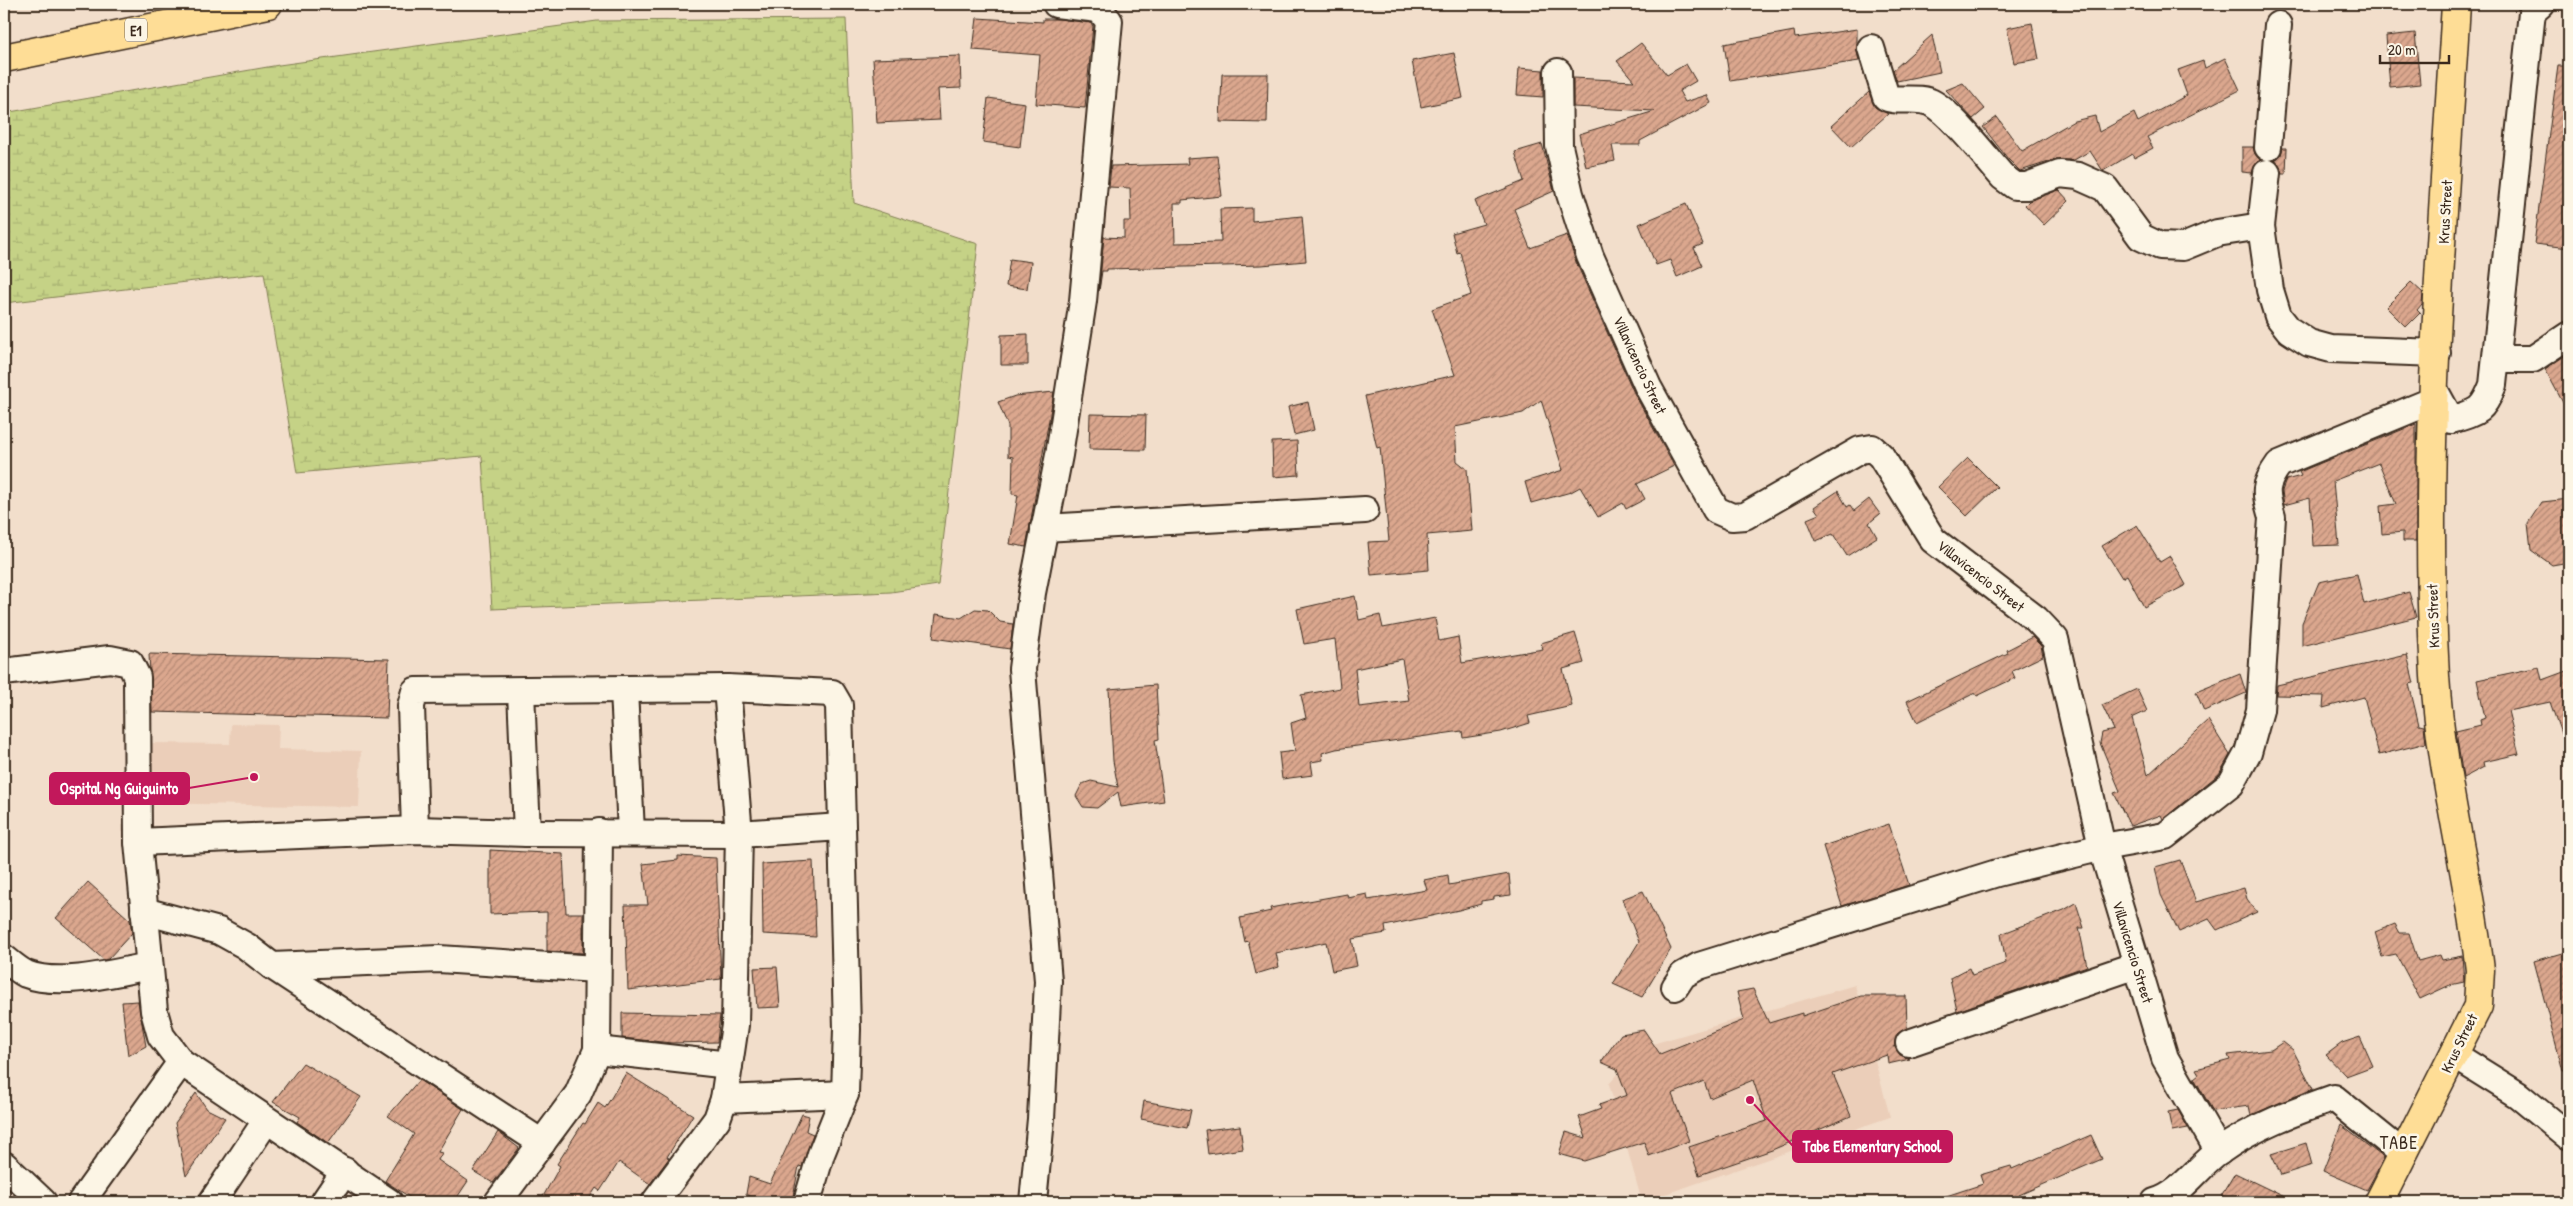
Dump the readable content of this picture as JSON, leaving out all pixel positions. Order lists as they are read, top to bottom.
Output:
{
  "streets": {
    "main road": ["E1", "Krus Street"],
    "street": ["Villavicencio Street"]
  },
  "districts": ["TABE"],
  "places": ["Ospital Ng Guiguinto", "Tabe Elementary School"],
  "scale_bar": "20 m"
}
